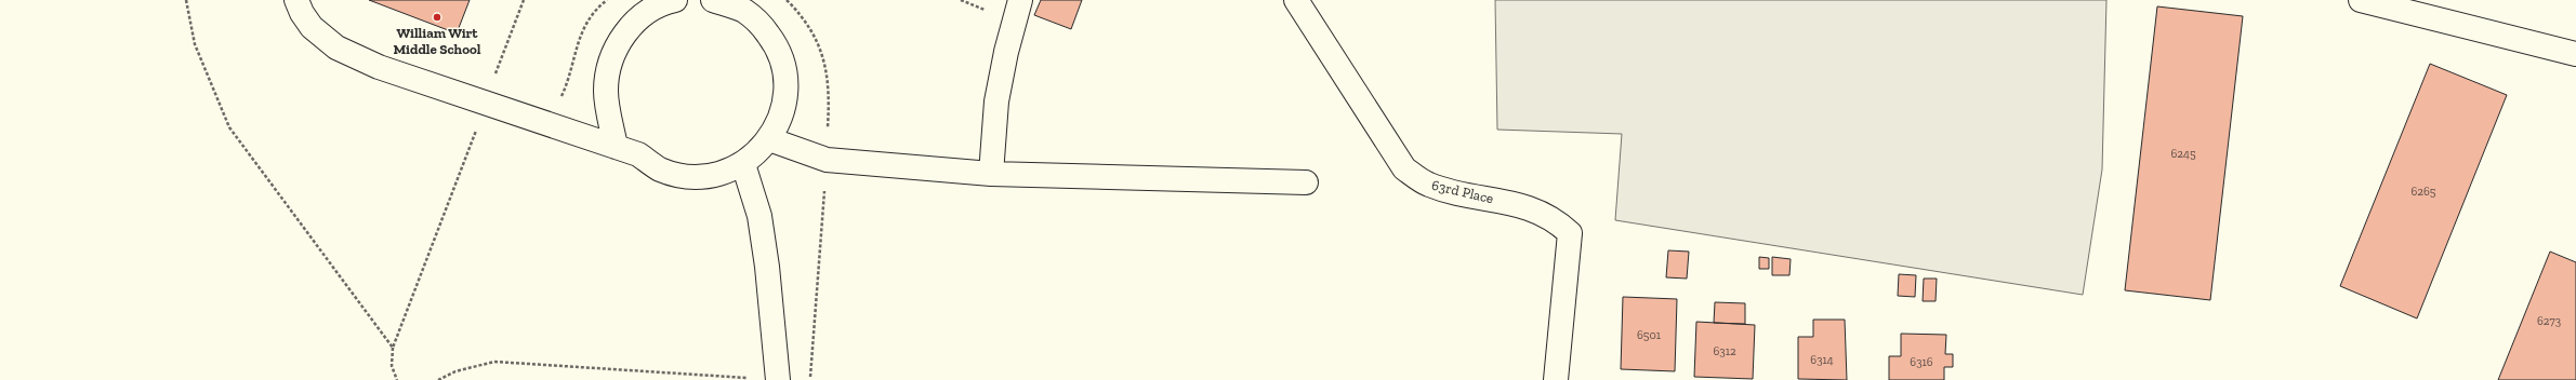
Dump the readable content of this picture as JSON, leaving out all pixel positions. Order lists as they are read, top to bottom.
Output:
{
  "streets": {
    "street": ["63rd Place"]
  },
  "places": ["William Wirt Middle School"],
  "house_numbers": [
    "6245",
    "6265",
    "6273",
    "6501",
    "6312",
    "6314",
    "6316"
  ]
}
